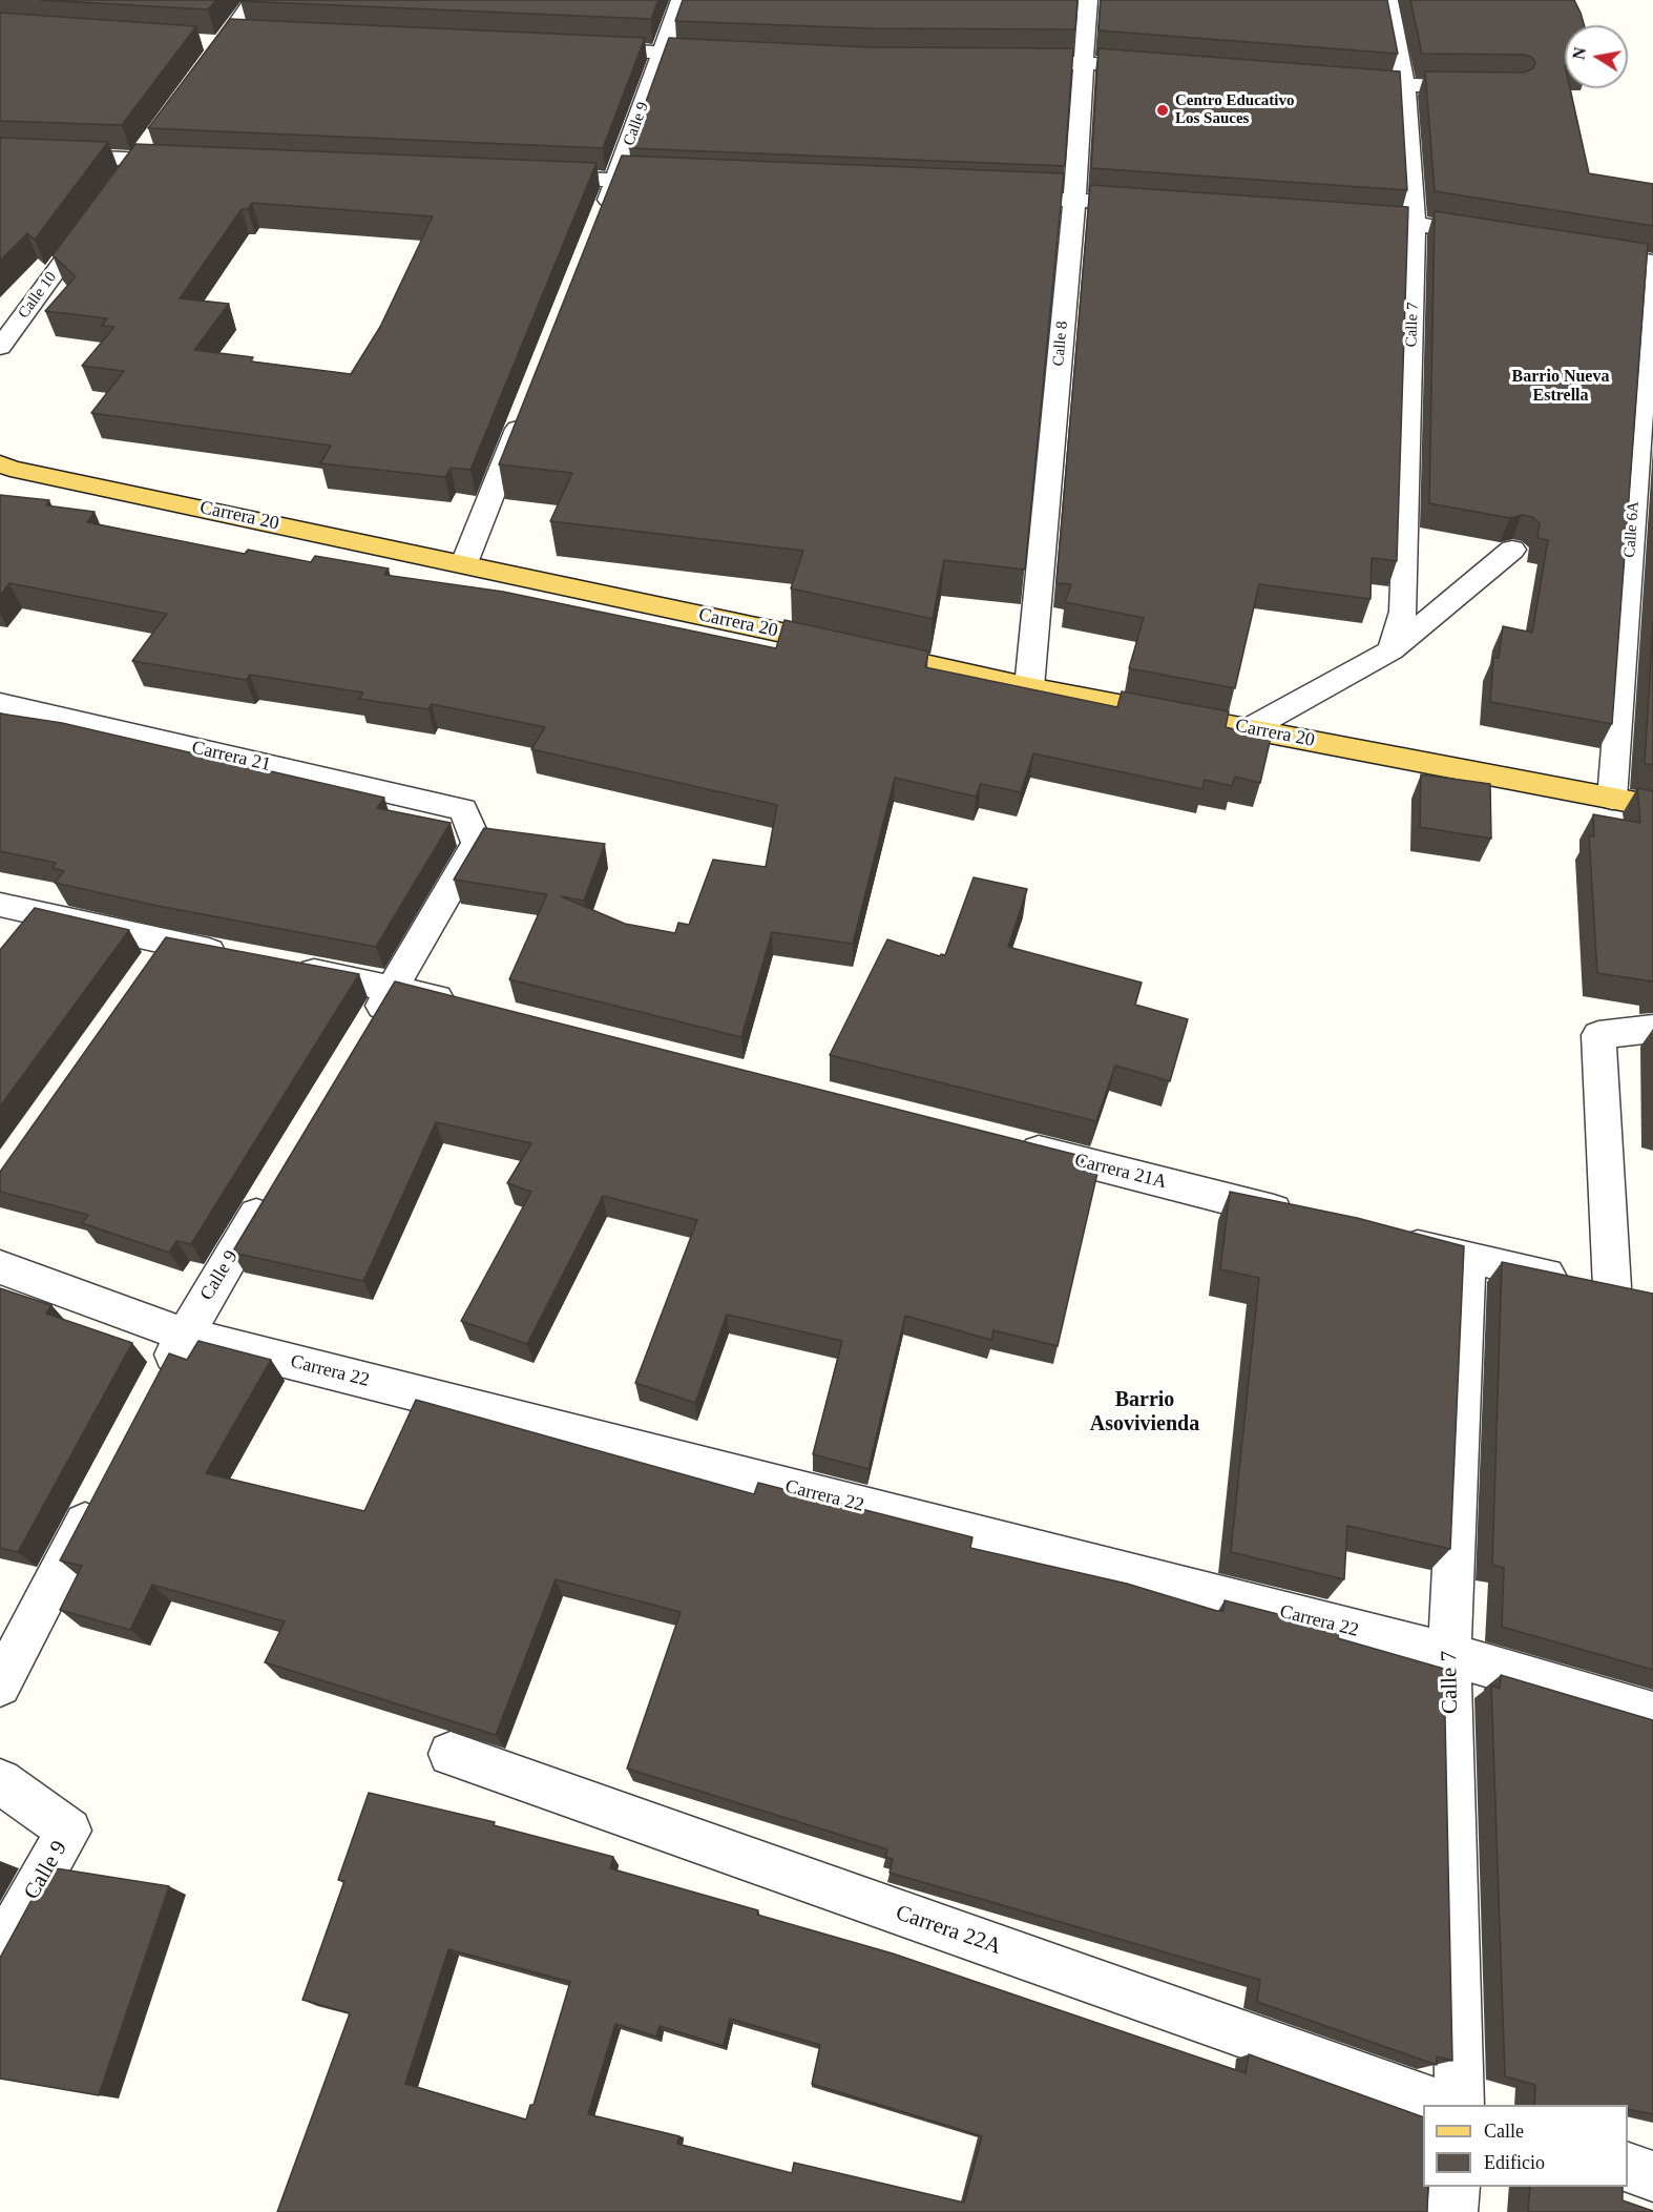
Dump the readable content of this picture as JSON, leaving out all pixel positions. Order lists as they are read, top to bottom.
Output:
{
  "streets": {
    "main road": ["Carrera 20"],
    "street": [
      "Calle 9",
      "Calle 10",
      "Calle 7",
      "Calle 8",
      "Calle 6A",
      "Carrera 21",
      "Carrera 21A",
      "Carrera 22",
      "Carrera 22A"
    ]
  },
  "crossings": [
    ["Calle 9", "Carrera 22"],
    ["Calle 7", "Carrera 22"],
    ["Calle 8", "Carrera 20"],
    ["Carrera 20", "Calle 6A"]
  ],
  "districts": ["Barrio Nueva Estrella", "Barrio Asovivienda"],
  "places": ["Centro Educativo Los Sauces"],
  "legend": ["Calle", "Edificio"],
  "north": "left"
}
